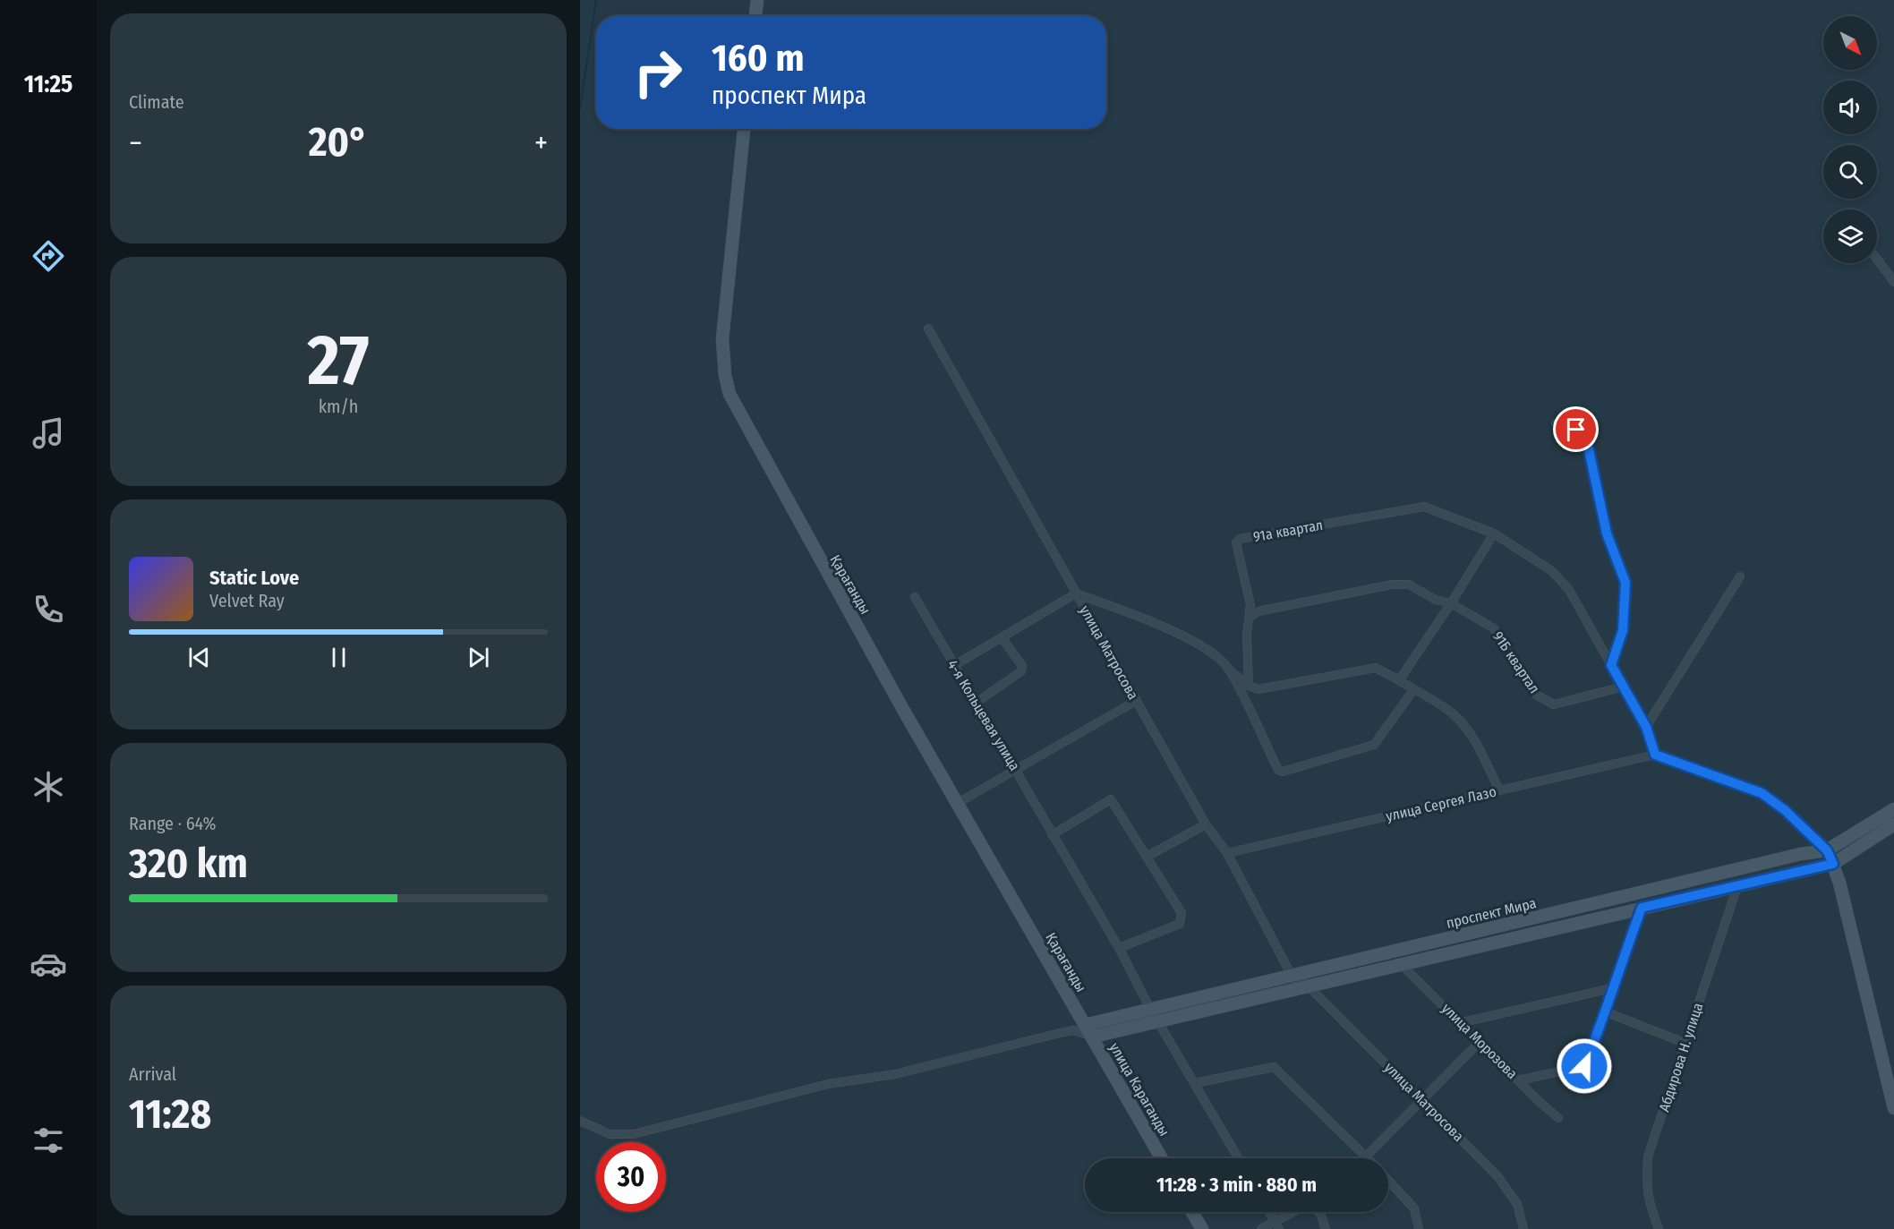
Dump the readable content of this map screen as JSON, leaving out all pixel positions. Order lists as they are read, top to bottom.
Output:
{
  "streets": {
    "main road": ["Қарағанды", "проспект Мира", "улица Караганды"],
    "street": [
      "91а квартал",
      "улица Матросова",
      "91Б квартал",
      "4-я Кольцевая улица",
      "улица Сергея Лазо",
      "улица Морозова",
      "Абдирова Н. улица"
    ]
  },
  "crossings": [
    ["Қарағанды", "проспект Мира"],
    ["Қарағанды", "улица Караганды"],
    ["улица Матросова", "улица Сергея Лазо"],
    ["улица Матросова", "проспект Мира"],
    ["4-я Кольцевая улица", "проспект Мира"],
    ["проспект Мира", "улица Морозова"],
    ["проспект Мира", "Абдирова Н. улица"],
    ["проспект Мира", "улица Караганды"]
  ],
  "north": "bottom right",
  "page": {
    "tabs": "11:25",
    "tile": [
      "Climate",
      ["27", "km/h"],
      ["Range · 64%", "320 km"],
      ["Arrival", "11:28"]
    ],
    "turn": ["160 m", "проспект Мира"],
    "heat": ["−", "20°", "+"],
    "song": ["Static Love", "Velvet Ray"],
    "limit": "30",
    "trip": "11:28 · 3 min · 880 m"
  }
}
